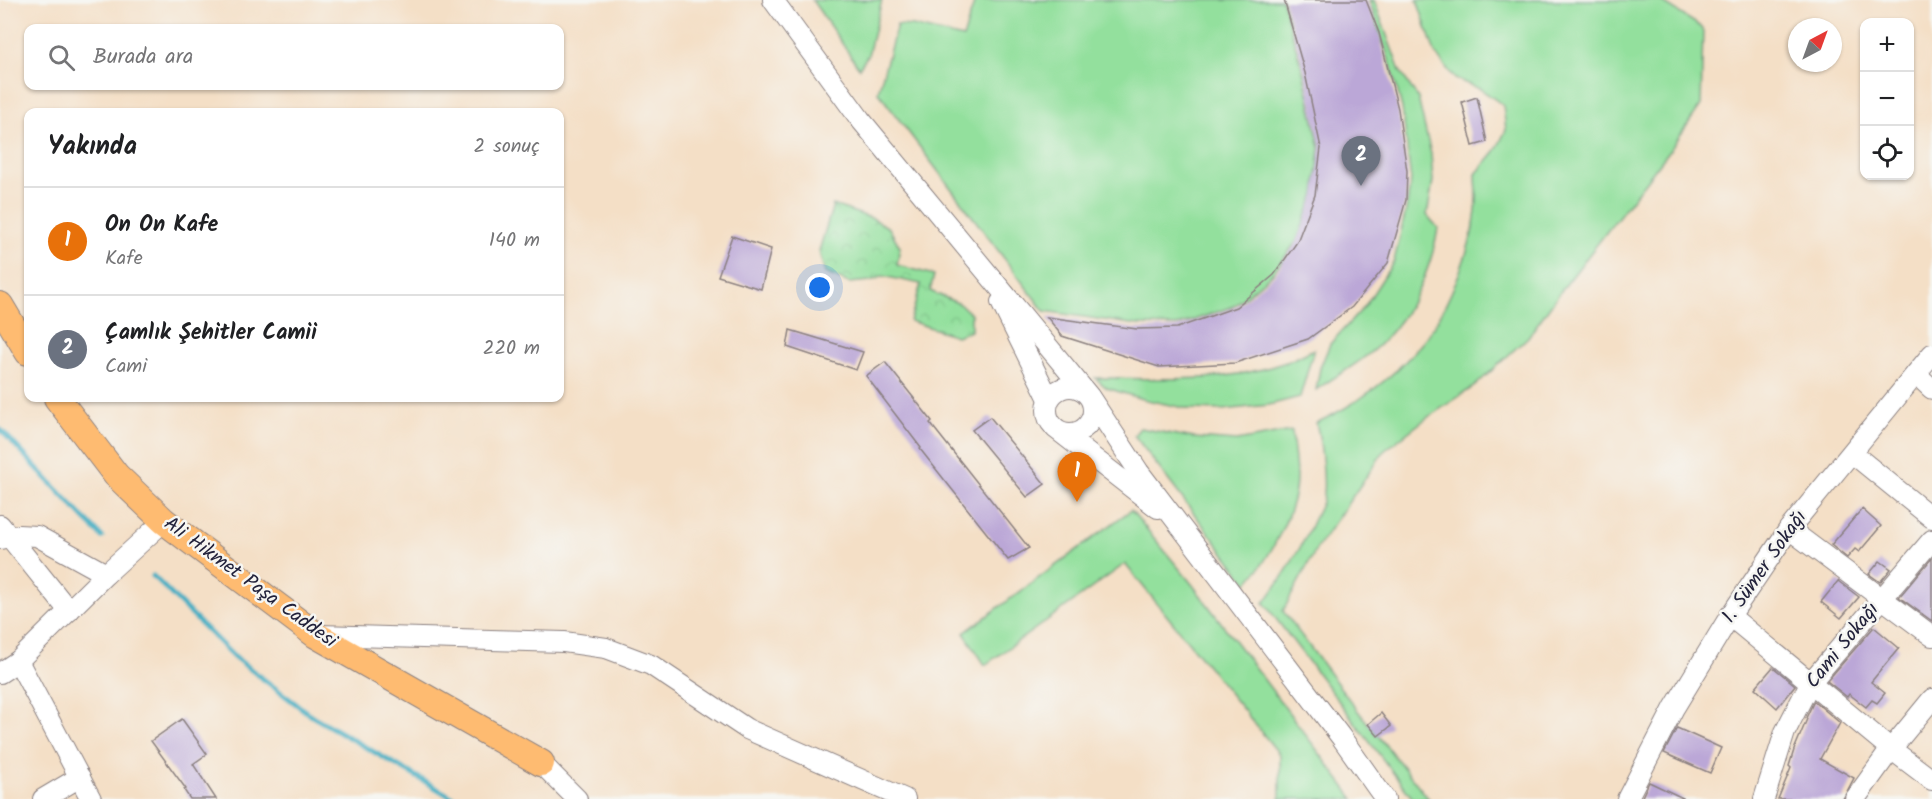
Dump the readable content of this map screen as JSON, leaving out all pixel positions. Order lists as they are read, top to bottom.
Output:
{
  "streets": {
    "main road": ["Ali Hikmet Paşa Caddesi"],
    "street": ["1. Sümer Sokağı", "Cami Sokağı"]
  },
  "north": "top right",
  "page": {
    "map_buttons": ["+", "−"],
    "search": "Burada ara",
    "heading": ["Yakında", "2 sonuç"],
    "pins": ["2", "1"],
    "list": [
      {
        "mark": "1",
        "name": "On On Kafe",
        "note": "Kafe",
        "value": "140 m"
      },
      {
        "mark": "2",
        "name": "Çamlık Şehitler Camii",
        "note": "Cami",
        "value": "220 m"
      }
    ]
  }
}
